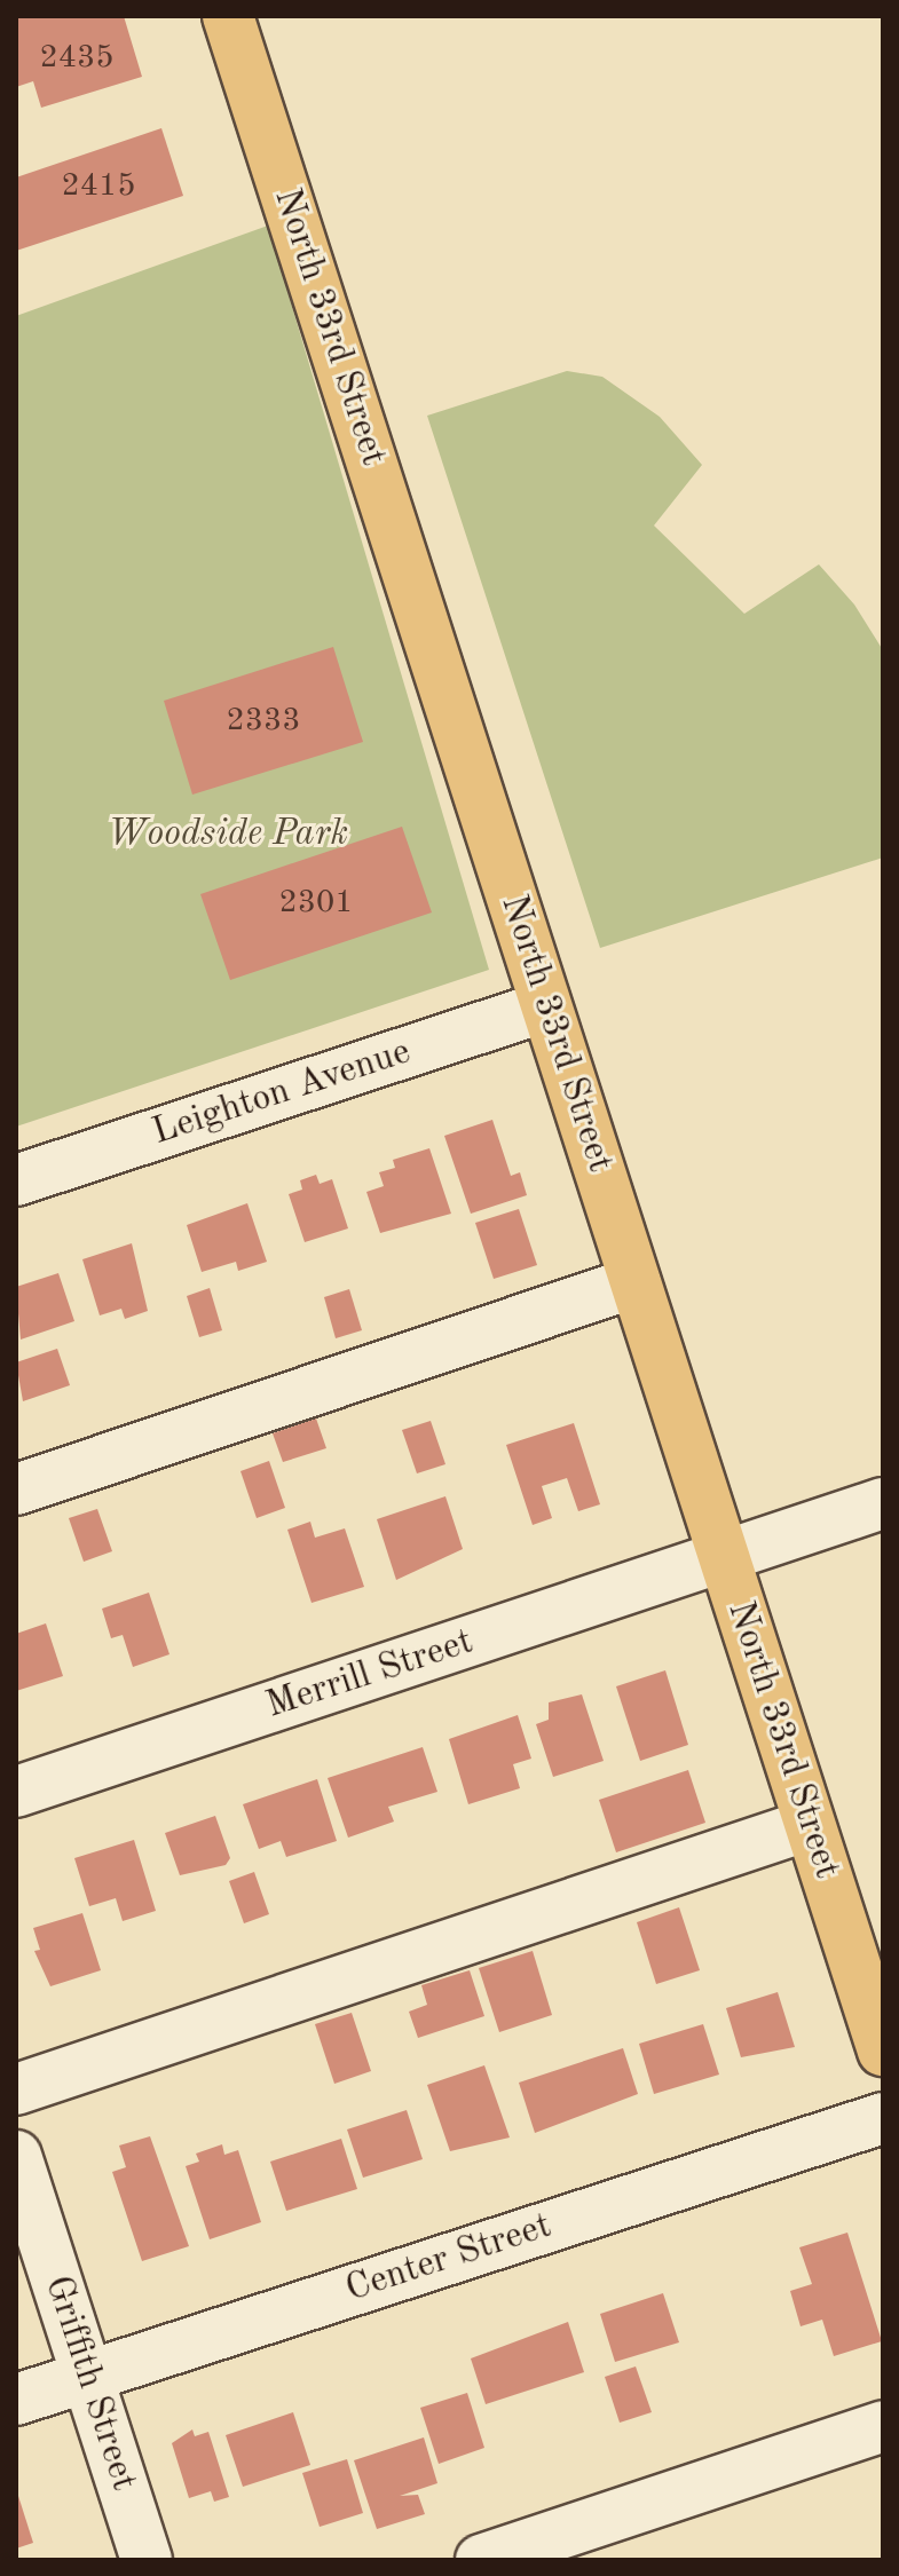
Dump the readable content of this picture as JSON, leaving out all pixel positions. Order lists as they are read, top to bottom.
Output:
{
  "streets": {
    "main road": ["North 33rd Street"],
    "street": [
      "Leighton Avenue",
      "Merrill Street",
      "Center Street",
      "Griffith Street"
    ]
  },
  "crossings": [
    ["North 33rd Street", "Leighton Avenue"],
    ["North 33rd Street", "Merrill Street"],
    ["Center Street", "Griffith Street"]
  ],
  "parks": ["Woodside Park"],
  "house_numbers": [
    "2435",
    "2415",
    "2333",
    "2301"
  ]
}
